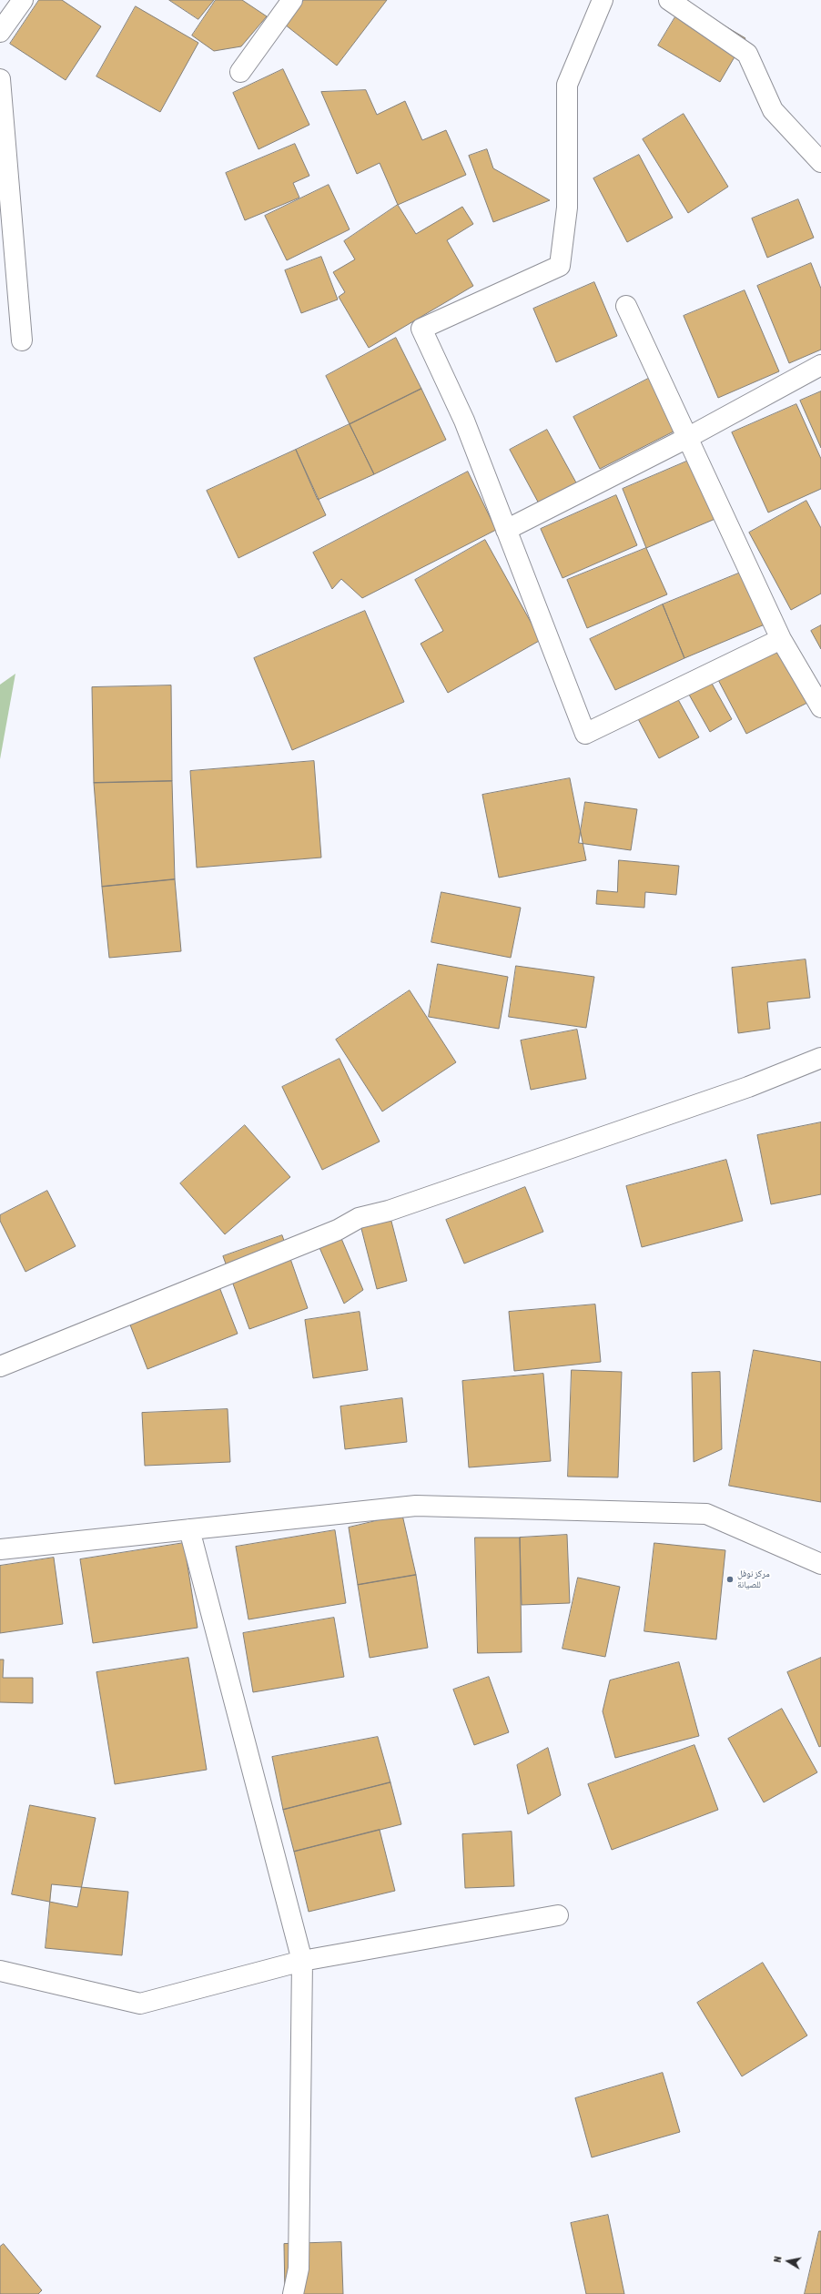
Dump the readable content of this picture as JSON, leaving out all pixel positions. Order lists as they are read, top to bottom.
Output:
{
  "places": ["مركز نوفل للصيانة"],
  "north": "left"
}
